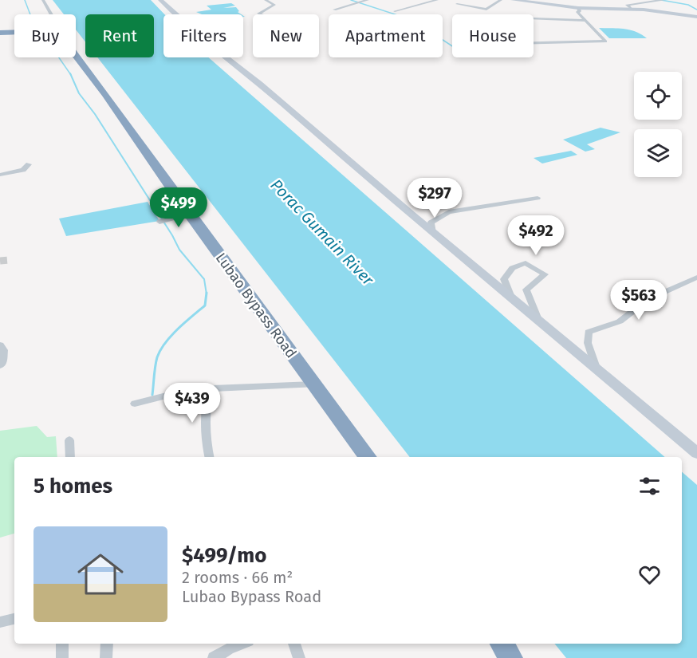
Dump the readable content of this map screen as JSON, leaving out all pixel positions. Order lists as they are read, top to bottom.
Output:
{
  "streets": {
    "highway": ["Lubao Bypass Road"]
  },
  "water": ["Porac Gumain River"],
  "page": {
    "chip": [
      "Buy",
      "Rent",
      "Filters",
      "New",
      "Apartment",
      "House"
    ],
    "price": [
      "$297",
      "$499",
      "$492",
      "$563",
      "$439"
    ],
    "heading": "5 homes",
    "list": [
      {
        "name": "$499/mo",
        "note": "2 rooms · 66 m² · Lubao Bypass Road"
      }
    ]
  }
}
